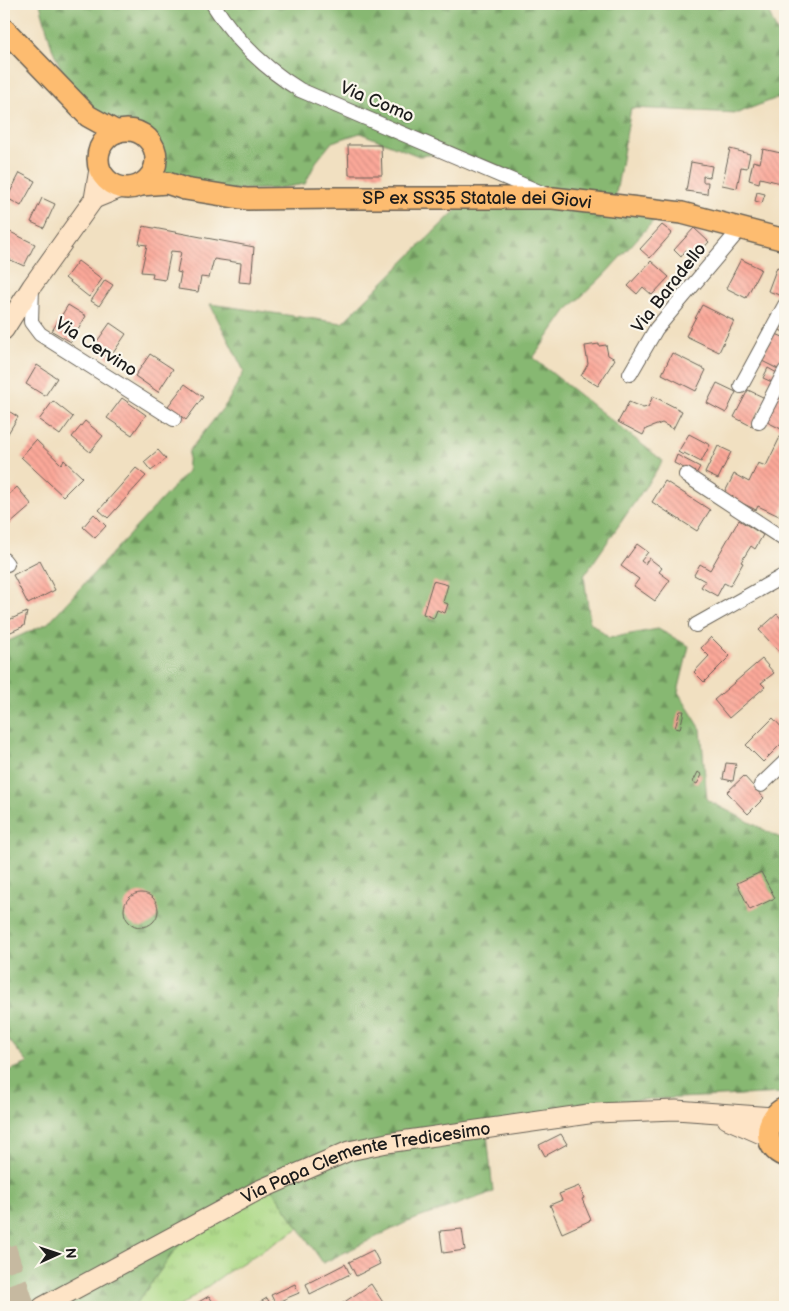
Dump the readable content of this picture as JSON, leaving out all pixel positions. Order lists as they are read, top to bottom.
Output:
{
  "streets": {
    "main road": ["SP ex SS35 Statale dei Giovi"],
    "street": [
      "Via Como",
      "Via Baradello",
      "Via Cervino",
      "Via Papa Clemente Tredicesimo"
    ]
  },
  "crossings": [
    ["Via Como", "SP ex SS35 Statale dei Giovi"],
    ["SP ex SS35 Statale dei Giovi", "Via Baradello"]
  ],
  "north": "right"
}
